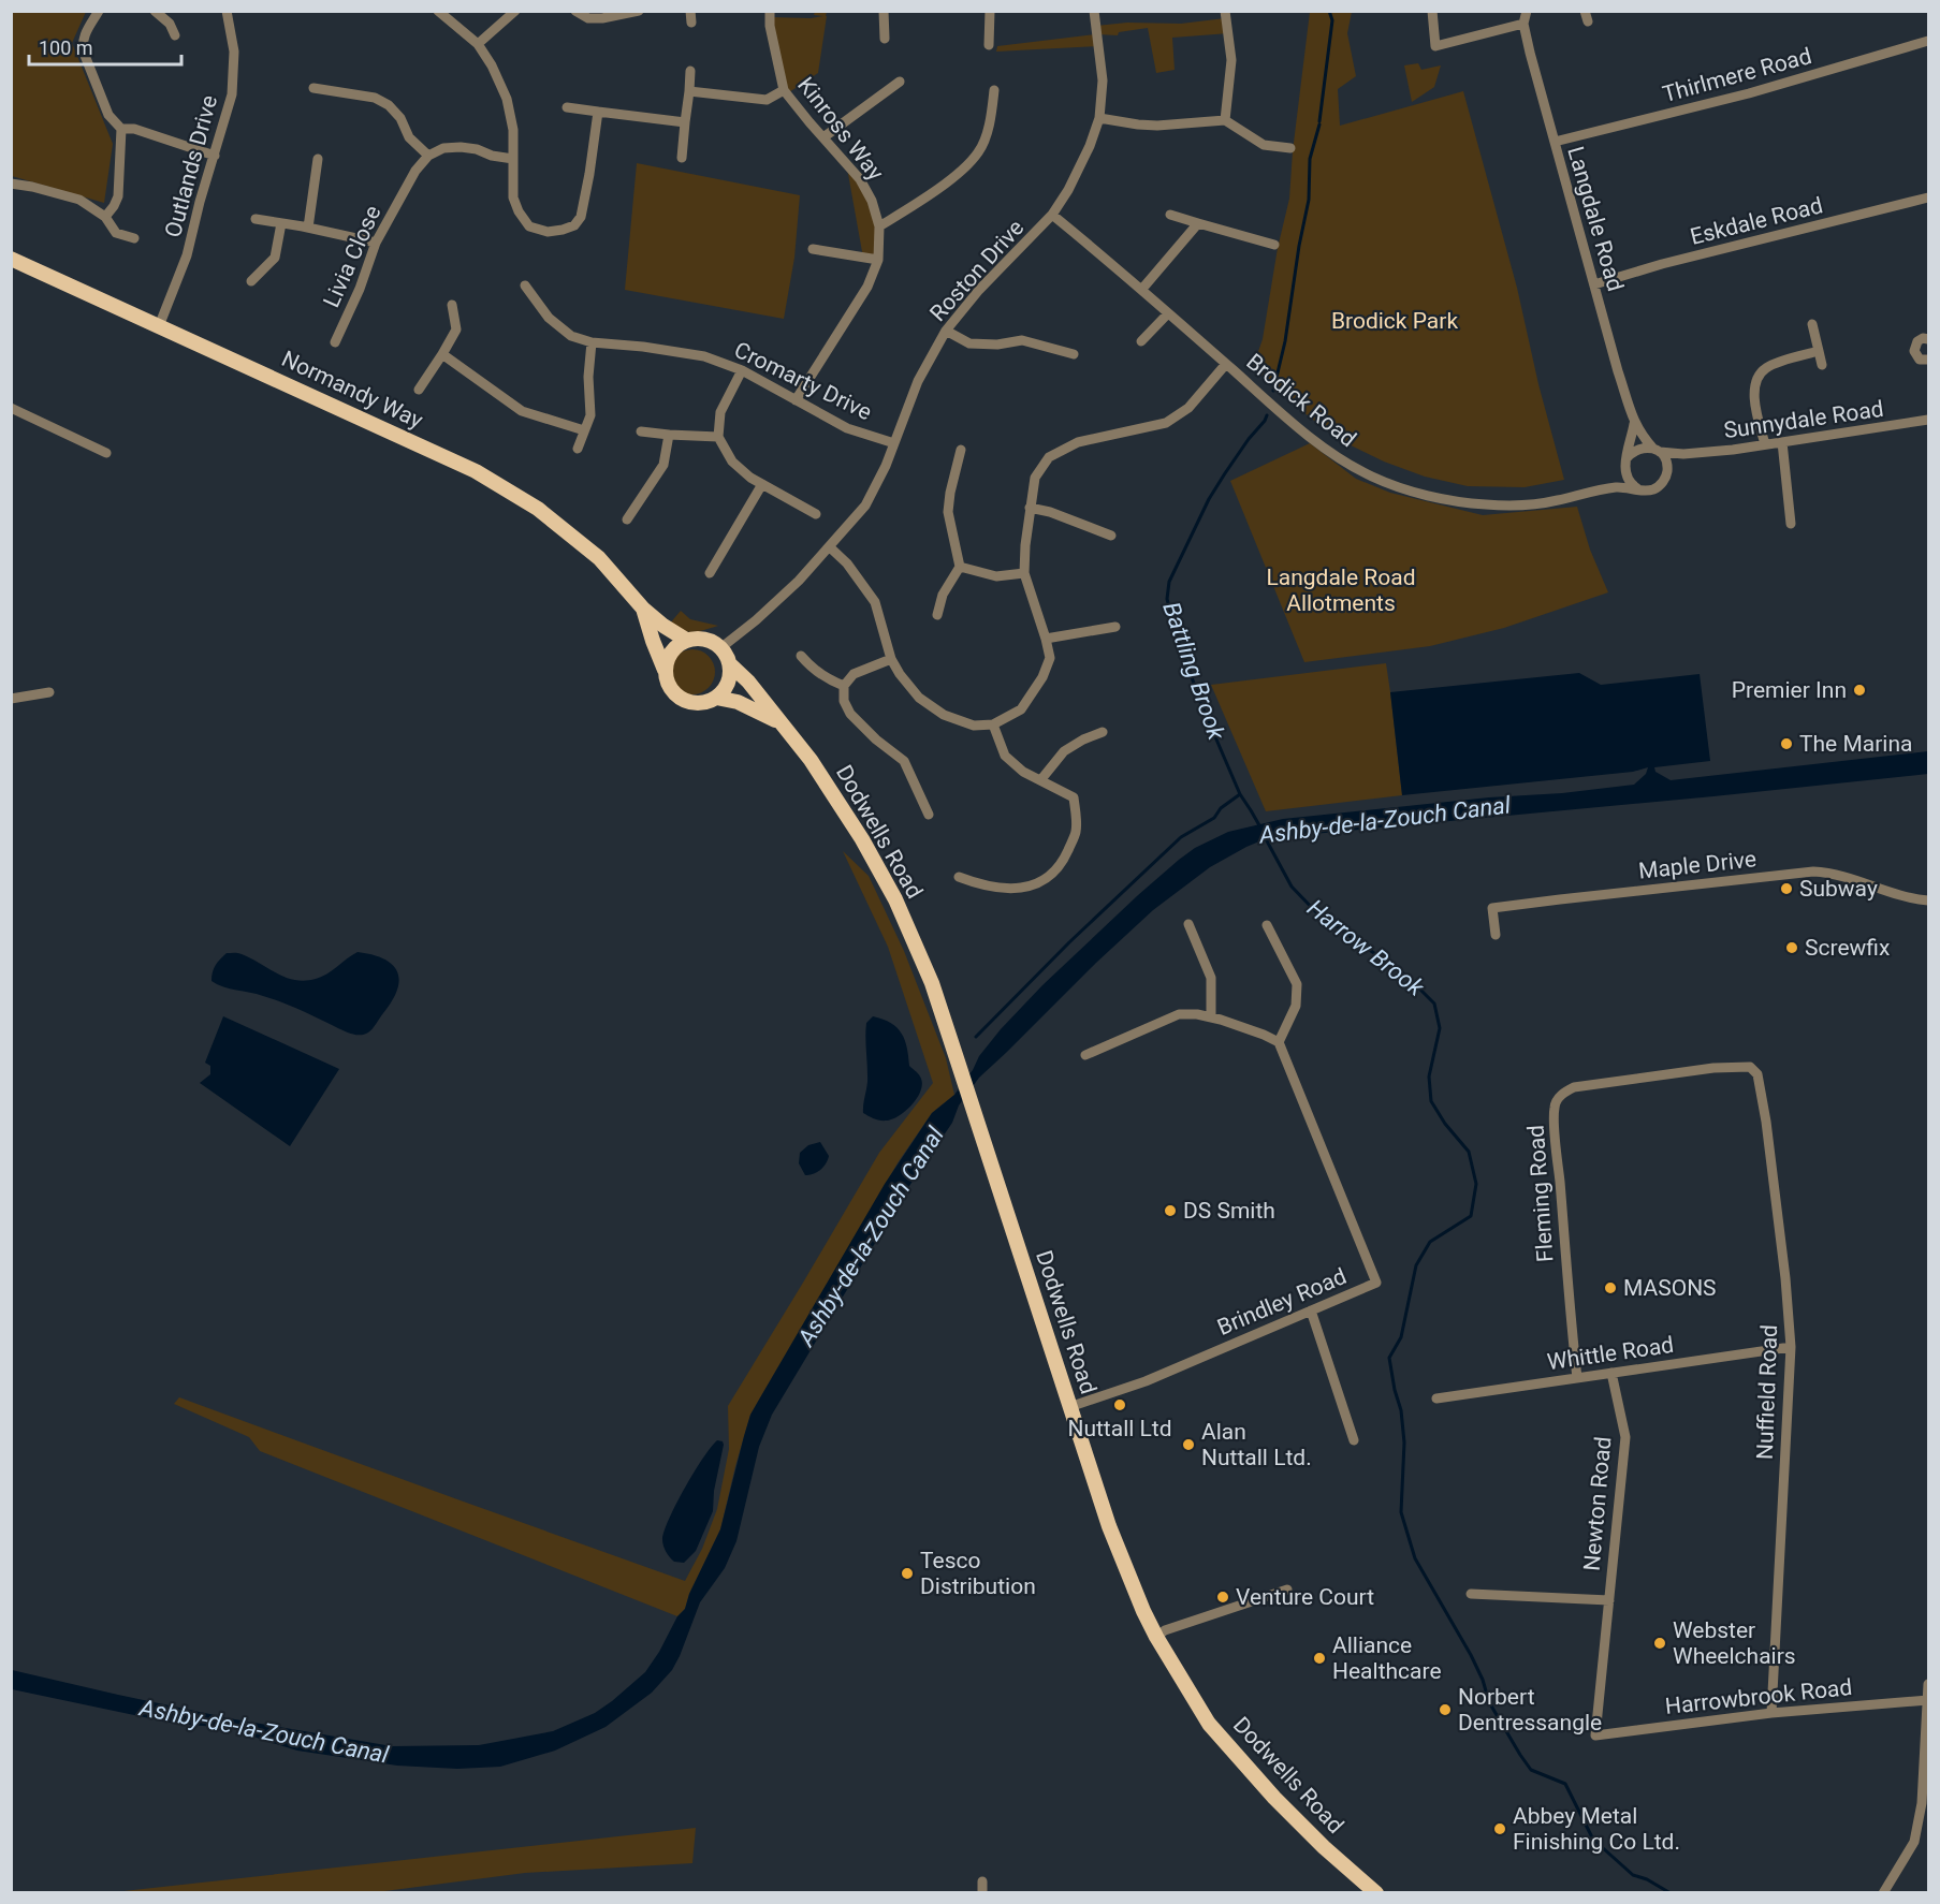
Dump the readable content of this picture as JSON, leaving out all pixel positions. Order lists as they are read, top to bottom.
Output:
{
  "streets": {
    "main road": ["Normandy Way", "Dodwells Road"],
    "street": [
      "Thirlmere Road",
      "Kinross Way",
      "Outlands Drive",
      "Langdale Road",
      "Eskdale Road",
      "Livia Close",
      "Roston Drive",
      "Cromarty Drive",
      "Brodick Road",
      "Sunnydale Road",
      "Maple Drive",
      "Fleming Road",
      "Brindley Road",
      "Whittle Road",
      "Nuffield Road",
      "Newton Road",
      "Harrowbrook Road"
    ]
  },
  "crossings": [
    ["Thirlmere Road", "Langdale Road"],
    ["Kinross Way", "Cromarty Drive"],
    ["Outlands Drive", "Normandy Way"],
    ["Langdale Road", "Eskdale Road"],
    ["Langdale Road", "Brodick Road"],
    ["Langdale Road", "Sunnydale Road"],
    ["Roston Drive", "Cromarty Drive"],
    ["Roston Drive", "Normandy Way"],
    ["Roston Drive", "Brodick Road"],
    ["Roston Drive", "Dodwells Road"],
    ["Normandy Way", "Dodwells Road"],
    ["Brodick Road", "Sunnydale Road"],
    ["Dodwells Road", "Brindley Road"],
    ["Fleming Road", "Whittle Road"],
    ["Fleming Road", "Nuffield Road"],
    ["Whittle Road", "Nuffield Road"],
    ["Whittle Road", "Newton Road"],
    ["Nuffield Road", "Harrowbrook Road"],
    ["Newton Road", "Harrowbrook Road"]
  ],
  "water": ["Battling Brook", "Ashby-de-la-Zouch Canal", "Harrow Brook"],
  "parks": ["Brodick Park", "Langdale Road Allotments"],
  "places": [
    "Premier Inn",
    "The Marina",
    "Subway",
    "Screwfix",
    "DS Smith",
    "MASONS",
    "Nuttall Ltd",
    "Alan Nuttall Ltd.",
    "Tesco Distribution",
    "Venture Court",
    "Webster Wheelchairs",
    "Alliance Healthcare",
    "Norbert Dentressangle",
    "Abbey Metal Finishing Co Ltd."
  ],
  "scale_bar": "100 m"
}
